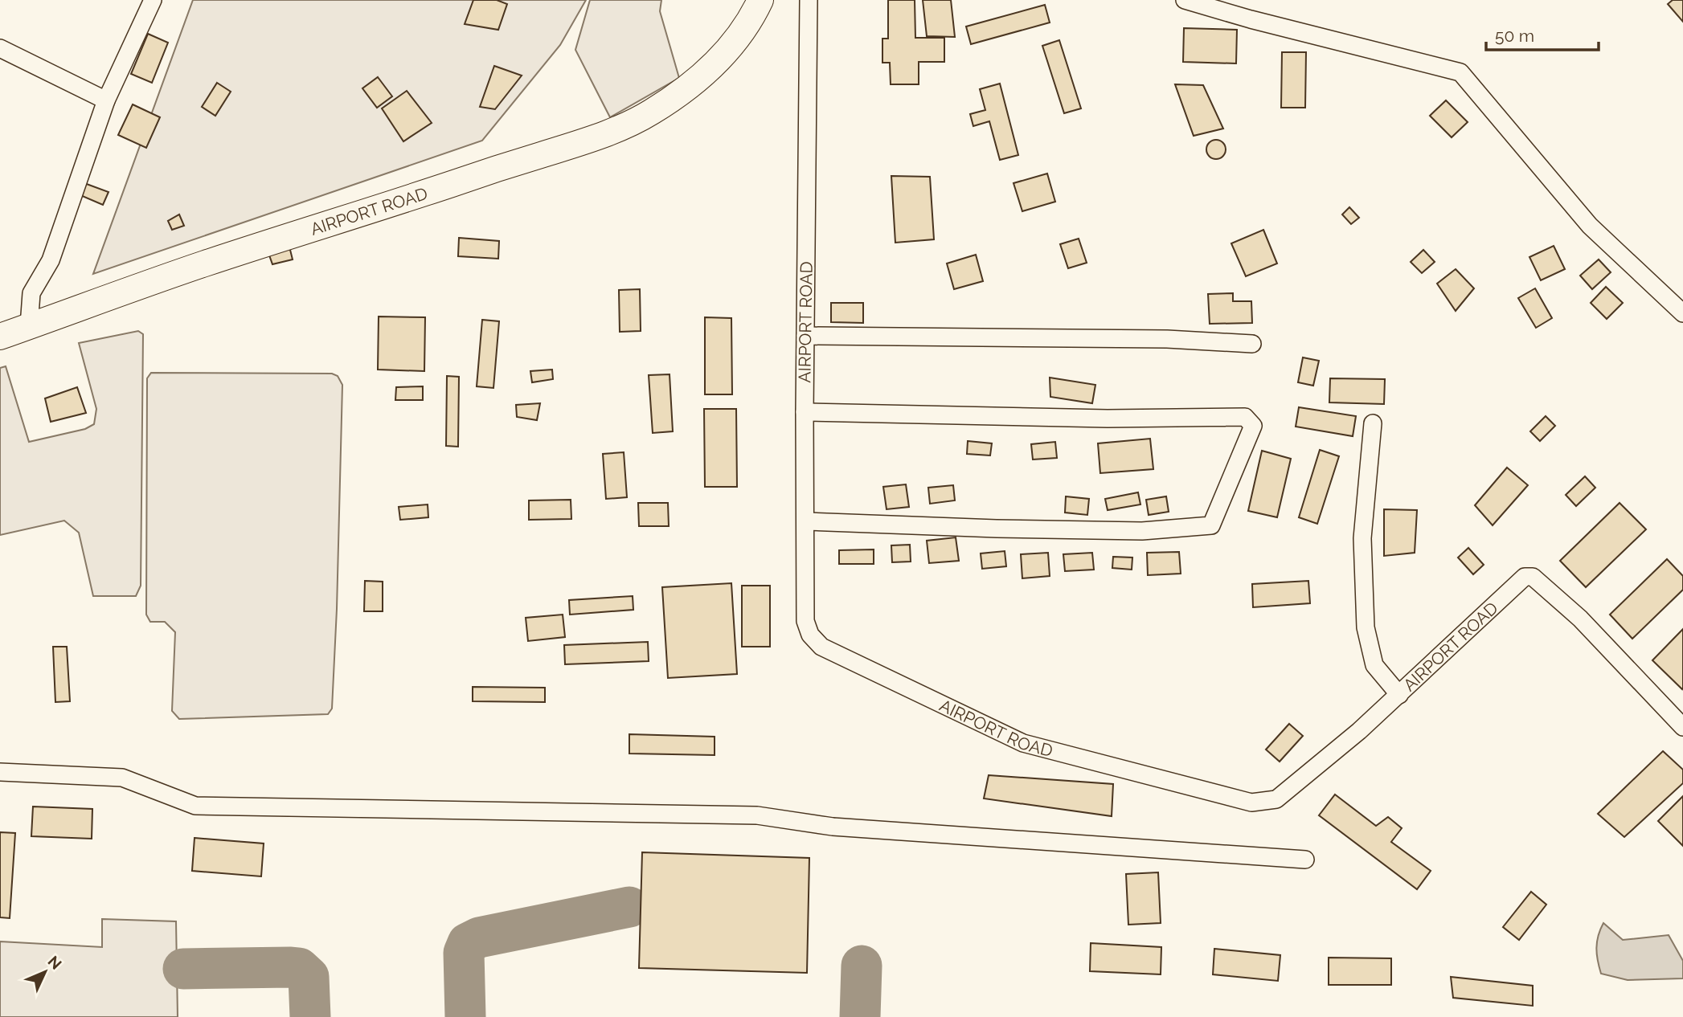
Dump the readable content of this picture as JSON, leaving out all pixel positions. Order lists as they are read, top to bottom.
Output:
{
  "streets": {
    "highway": ["AIRPORT ROAD"]
  },
  "scale_bar": "50 m",
  "north": "top right"
}
